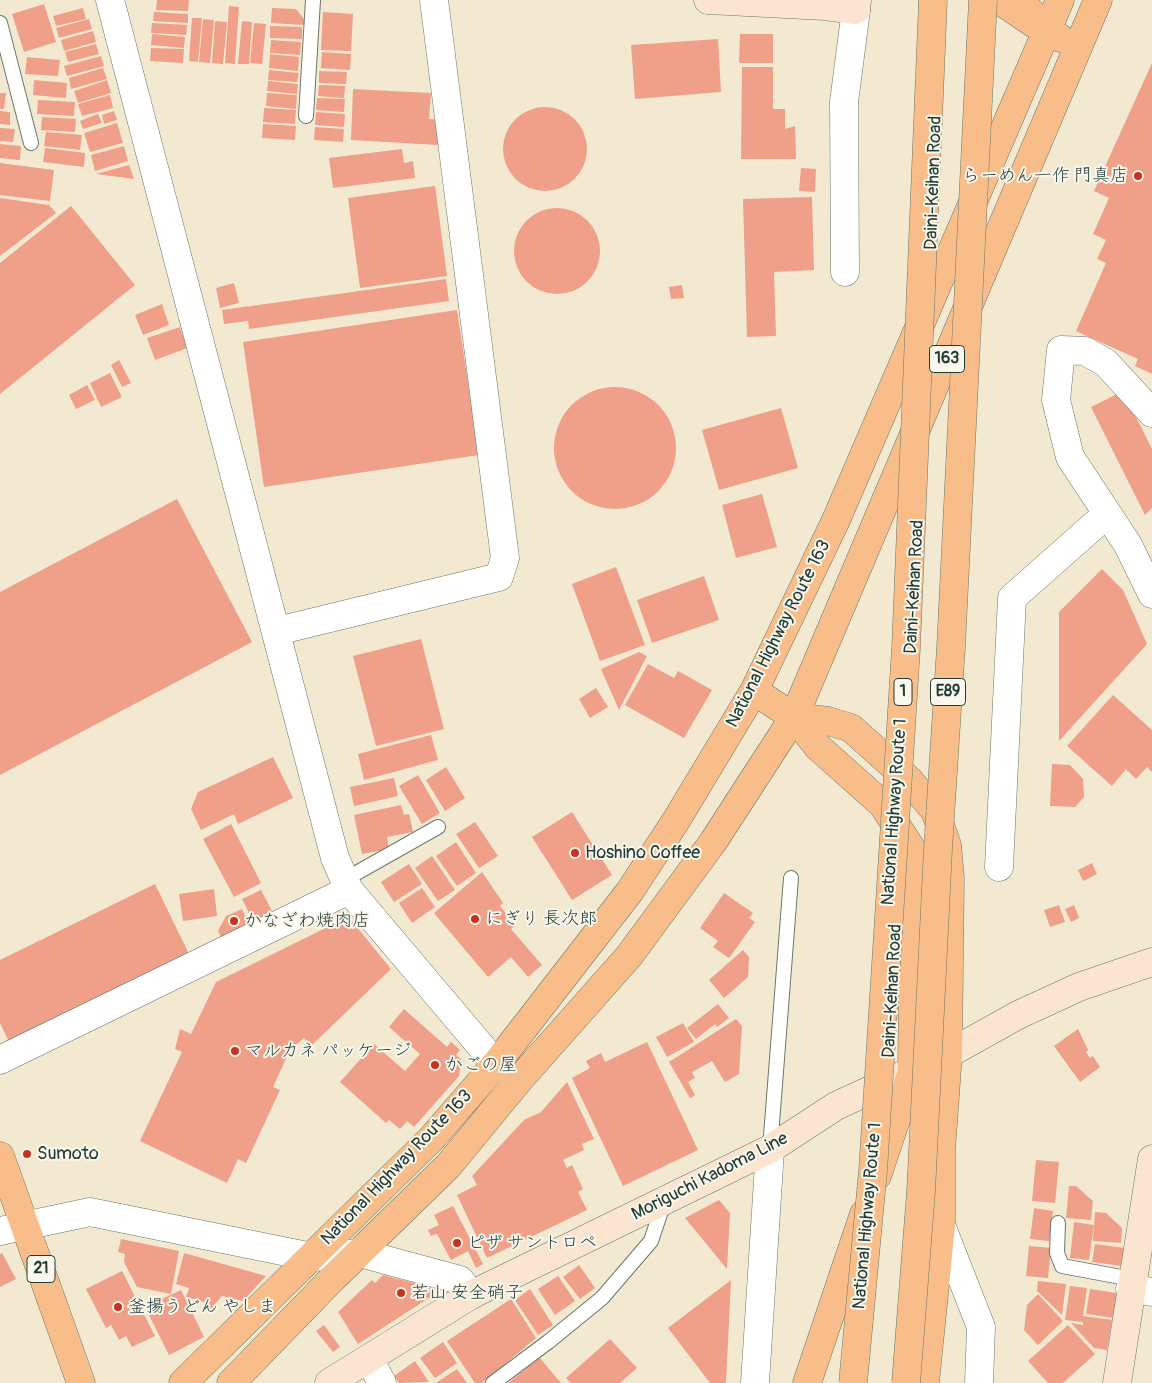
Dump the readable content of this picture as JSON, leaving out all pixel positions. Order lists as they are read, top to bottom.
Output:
{
  "streets": {
    "main road": [
      "Daini-Keihan Road",
      "163",
      "National Highway Route 163",
      "1",
      "E89",
      "National Highway Route 1",
      "Moriguchi Kadoma Line",
      "21"
    ]
  },
  "places": [
    "らーめん一作 門真店",
    "Hoshino Coffee",
    "にぎり 長次郎",
    "かなざわ焼肉店",
    "マルカネ パッケージ",
    "かごの屋",
    "Sumoto",
    "ピザ サントロペ",
    "若山 安全硝子",
    "釜揚うどん やしま"
  ]
}
